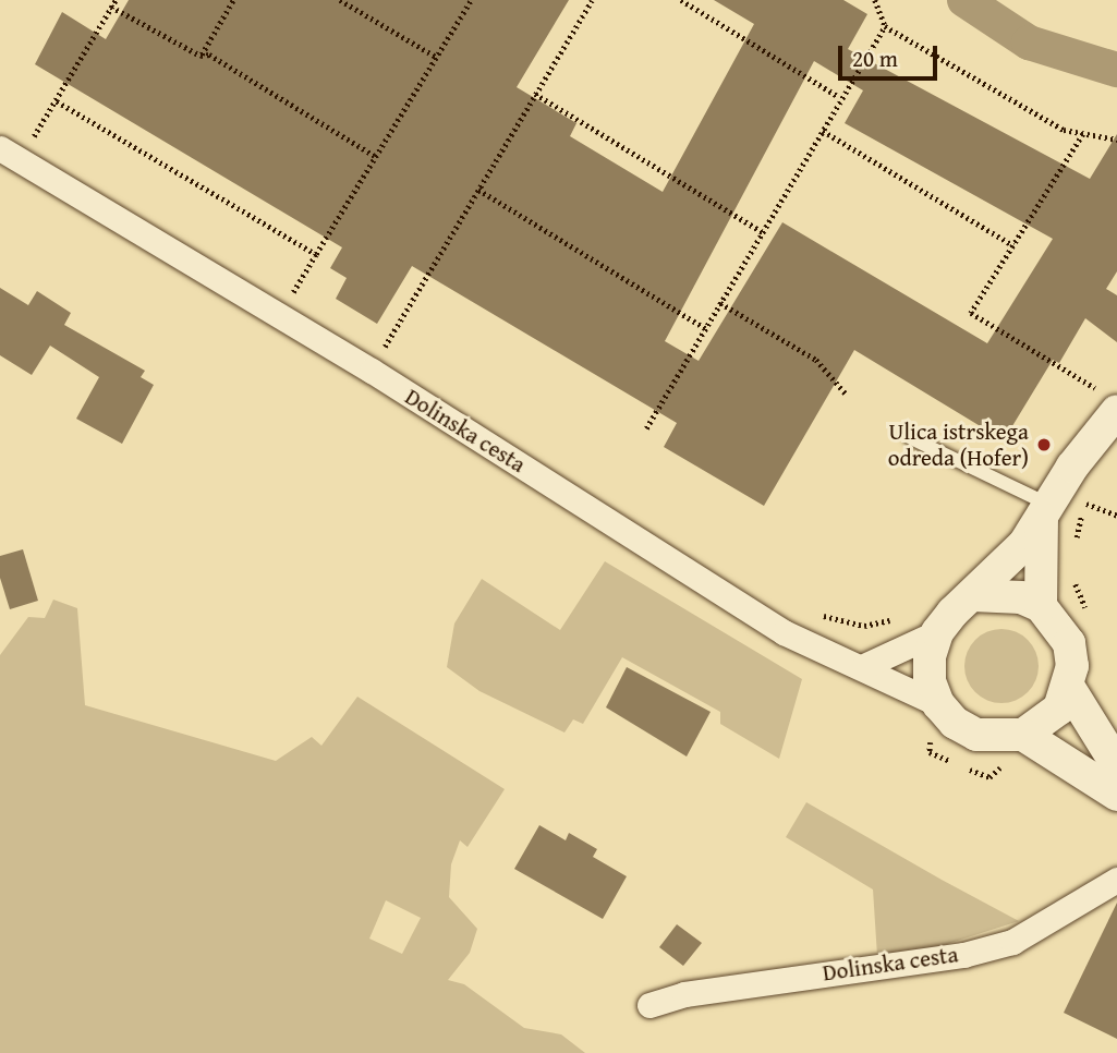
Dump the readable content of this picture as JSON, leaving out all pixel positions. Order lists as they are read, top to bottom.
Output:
{
  "streets": {
    "street": ["Dolinska cesta"]
  },
  "places": ["Ulica istrskega odreda (Hofer)"],
  "scale_bar": "20 m"
}
